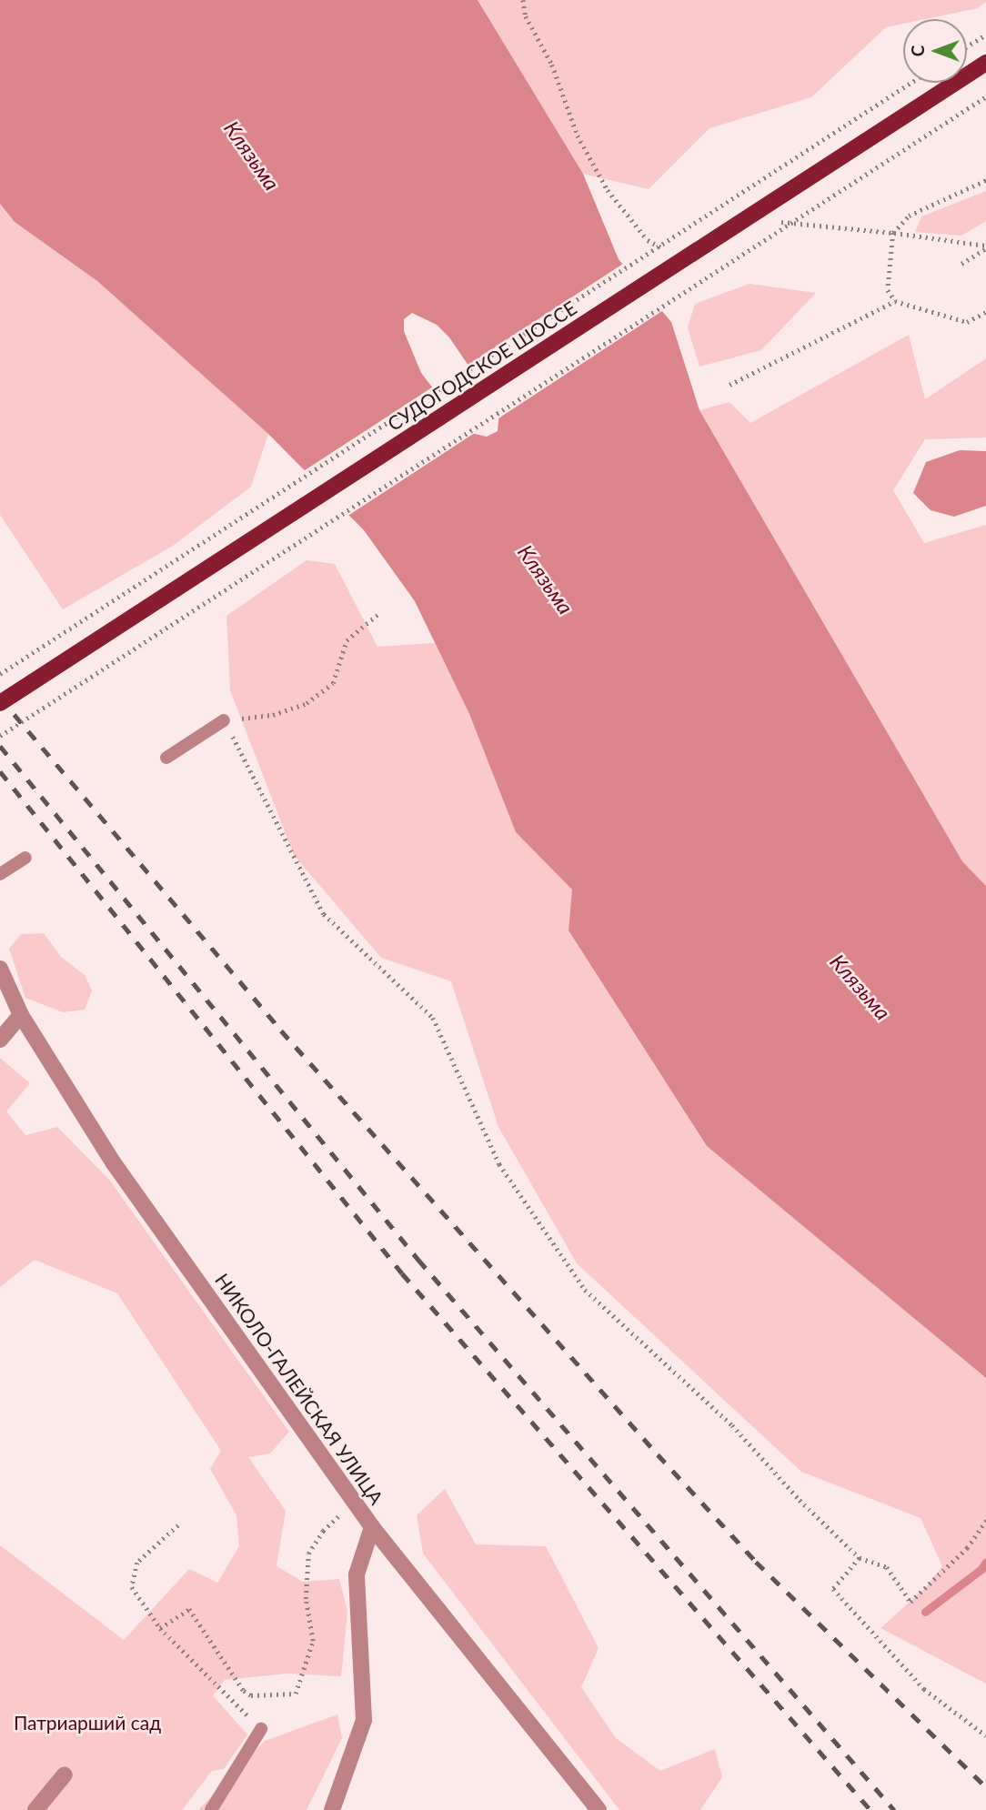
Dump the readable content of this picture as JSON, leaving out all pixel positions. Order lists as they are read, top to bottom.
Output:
{
  "streets": {
    "main road": ["СУДОГОДСКОЕ ШОССЕ"],
    "street": ["НИКОЛО-ГАЛЕЙСКАЯ УЛИЦА"]
  },
  "water": ["Клязьма"],
  "parks": ["Патриарший сад"],
  "north": "left"
}
